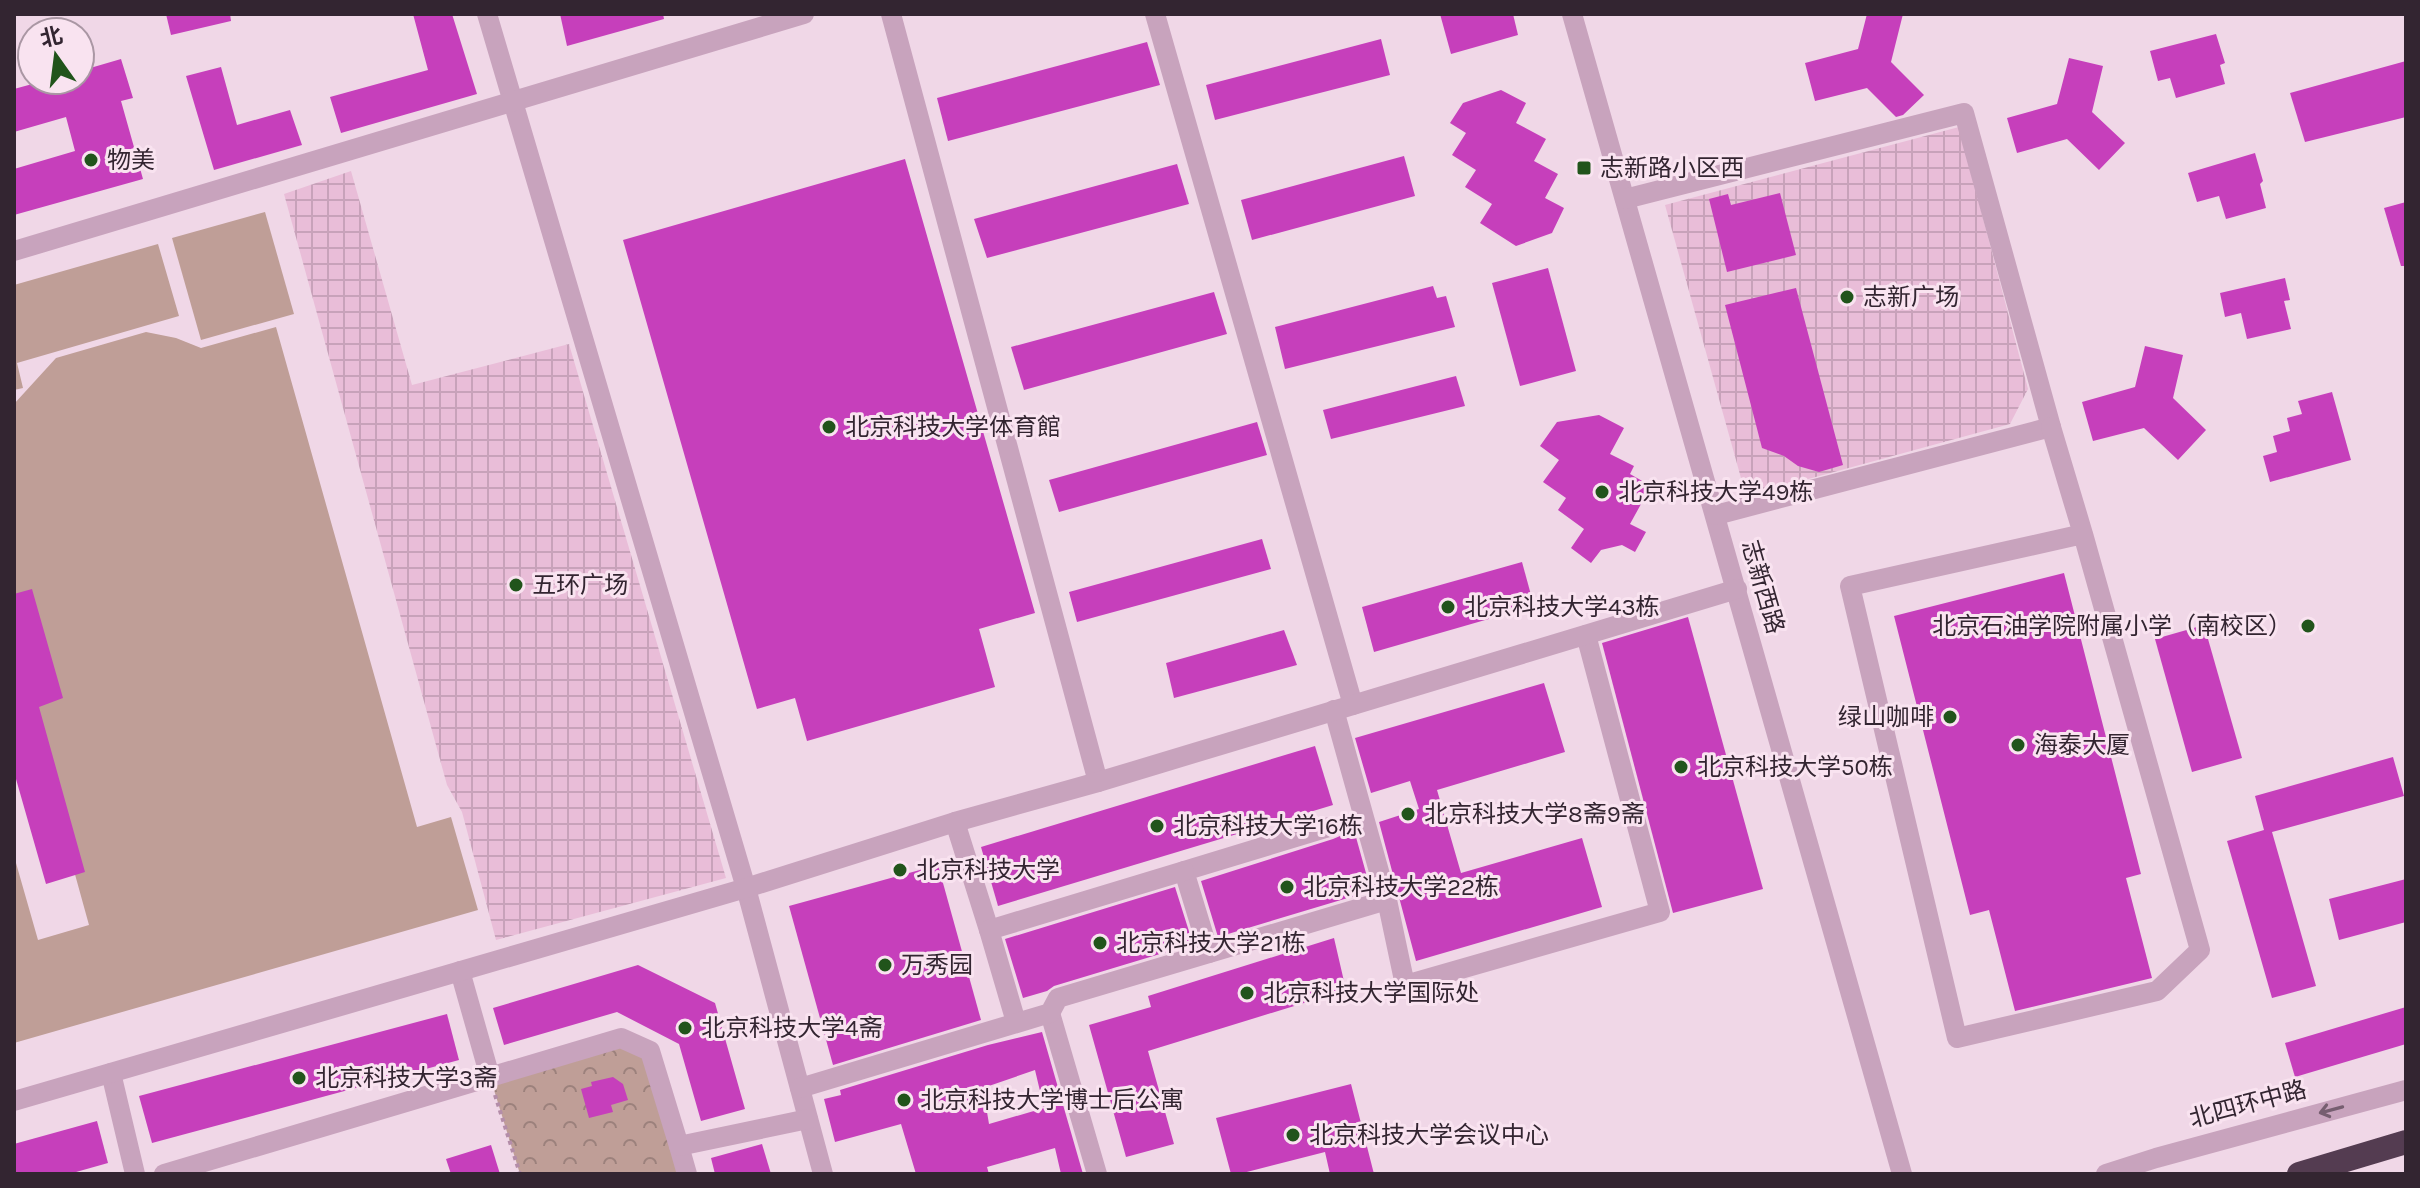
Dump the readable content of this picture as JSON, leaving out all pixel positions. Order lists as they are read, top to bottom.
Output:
{
  "streets": {
    "street": ["志新西路", "北四环中路"]
  },
  "one_way": ["北四环中路"],
  "places": {
    "other": [
      "物美",
      "志新广场",
      "北京科技大学体育館",
      "北京科技大学49栋",
      "五环广场",
      "北京科技大学43栋",
      "北京石油学院附属小学（南校区）",
      "绿山咖啡",
      "海泰大厦",
      "北京科技大学50栋",
      "北京科技大学8斋9斋",
      "北京科技大学16栋",
      "北京科技大学",
      "北京科技大学22栋",
      "北京科技大学21栋",
      "万秀园",
      "北京科技大学国际处",
      "北京科技大学4斋",
      "北京科技大学3斋",
      "北京科技大学博士后公寓",
      "北京科技大学会议中心"
    ],
    "transit": ["志新路小区西"]
  },
  "north": "top"
}
